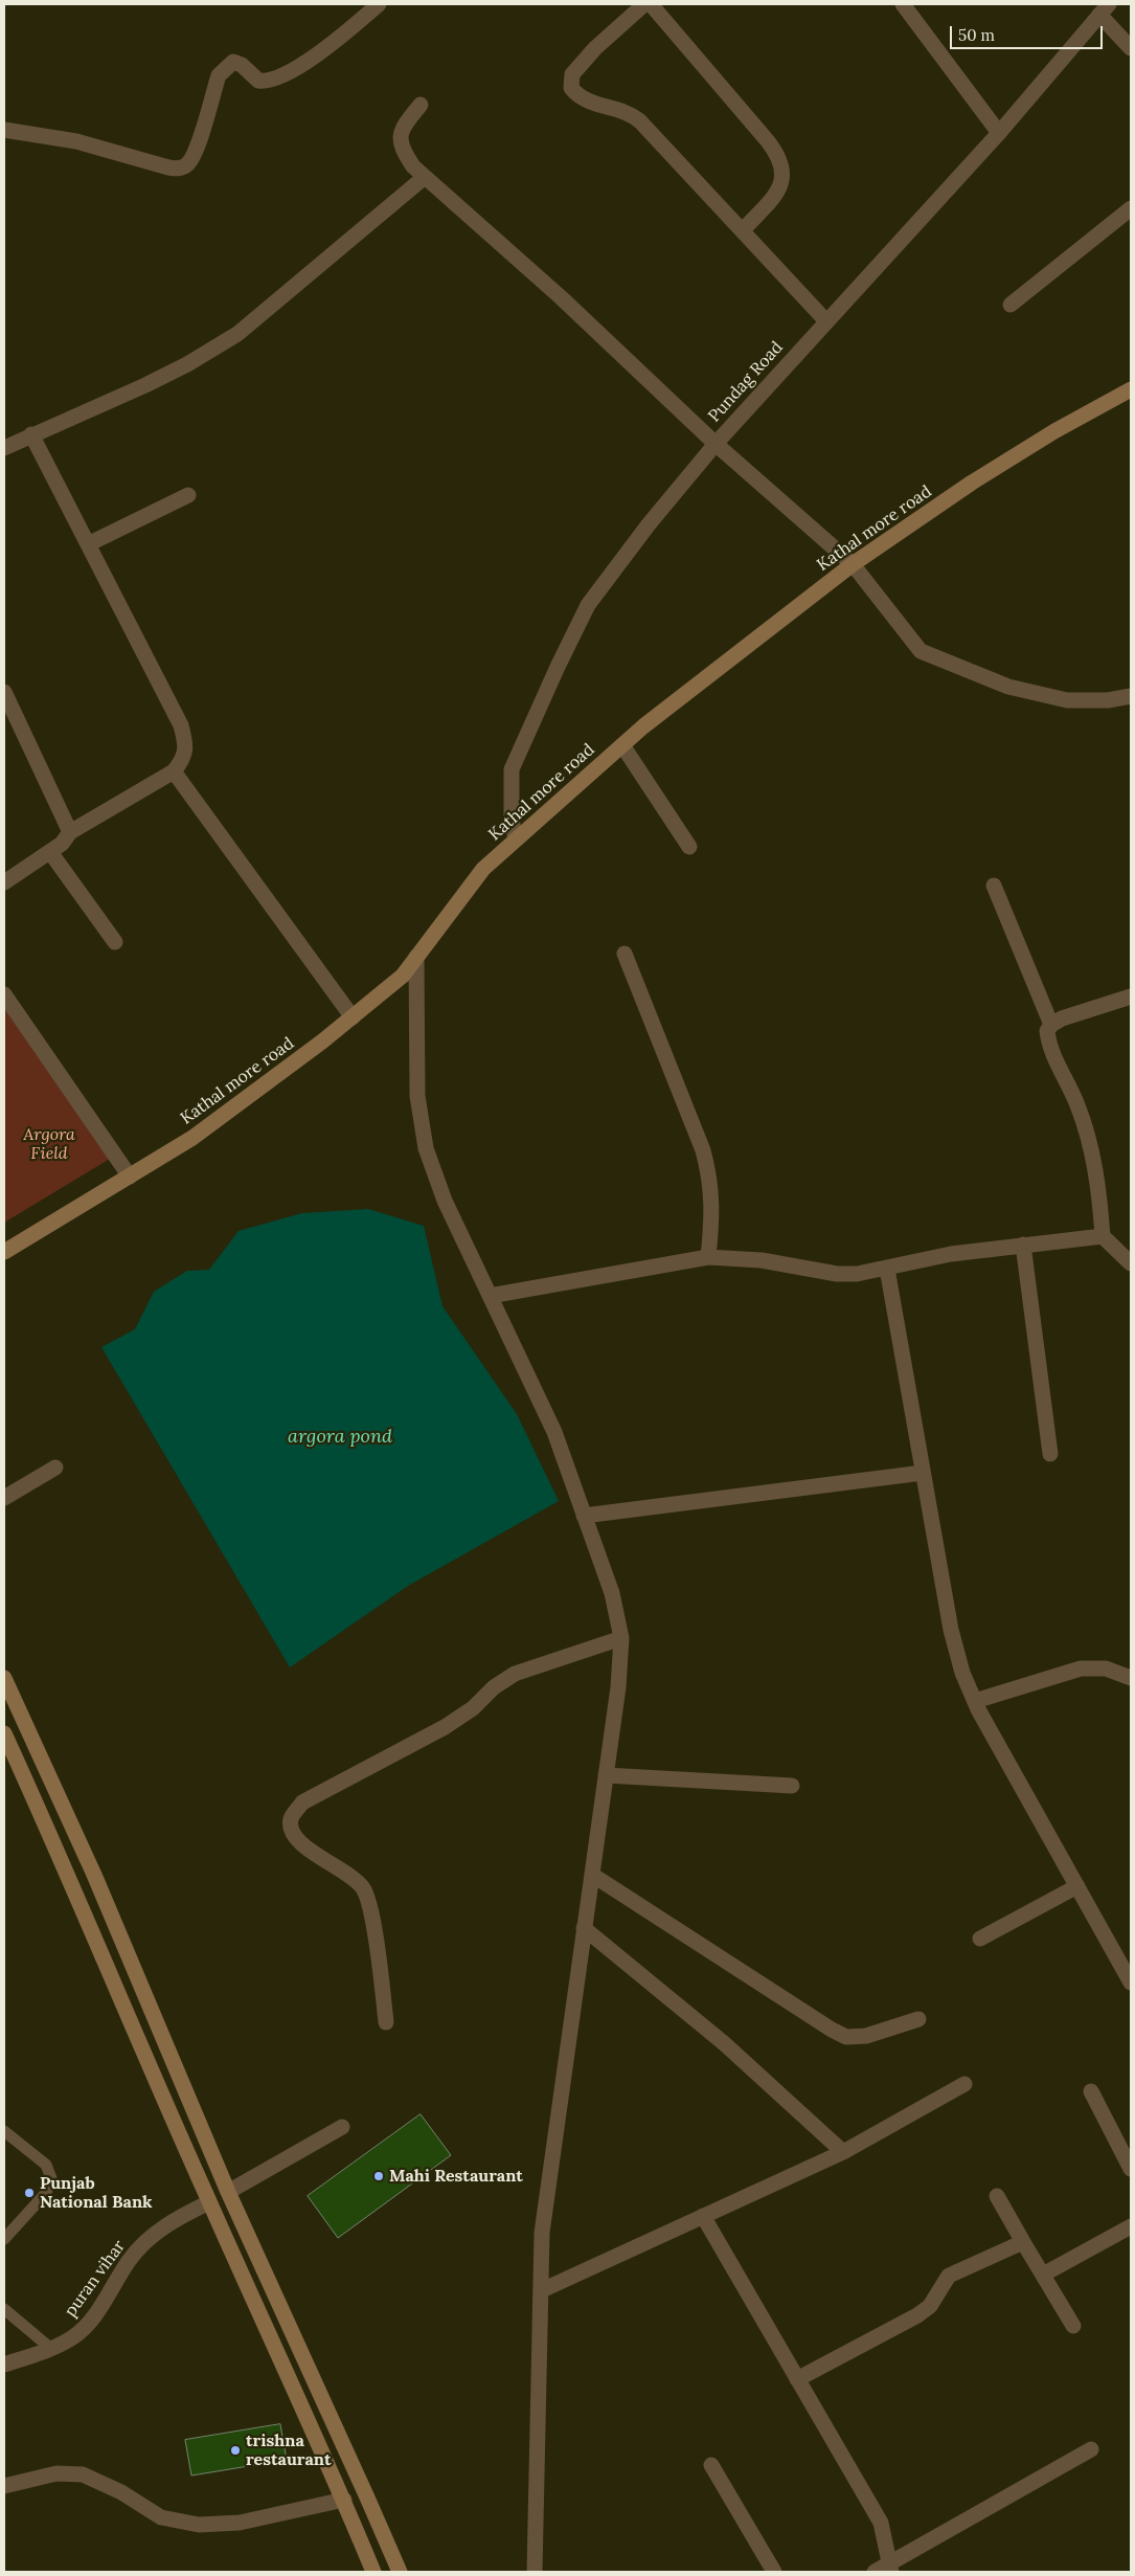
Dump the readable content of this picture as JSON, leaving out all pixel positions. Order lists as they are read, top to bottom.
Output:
{
  "streets": {
    "main road": ["Kathal more road"],
    "street": ["Pundag Road", "puran vihar"]
  },
  "crossings": [
    ["Pundag Road", "Kathal more road"]
  ],
  "water": ["argora pond"],
  "parks": ["Argora Field"],
  "places": ["Mahi Restaurant", "Punjab National Bank", "trishna restaurant"],
  "scale_bar": "50 m"
}
